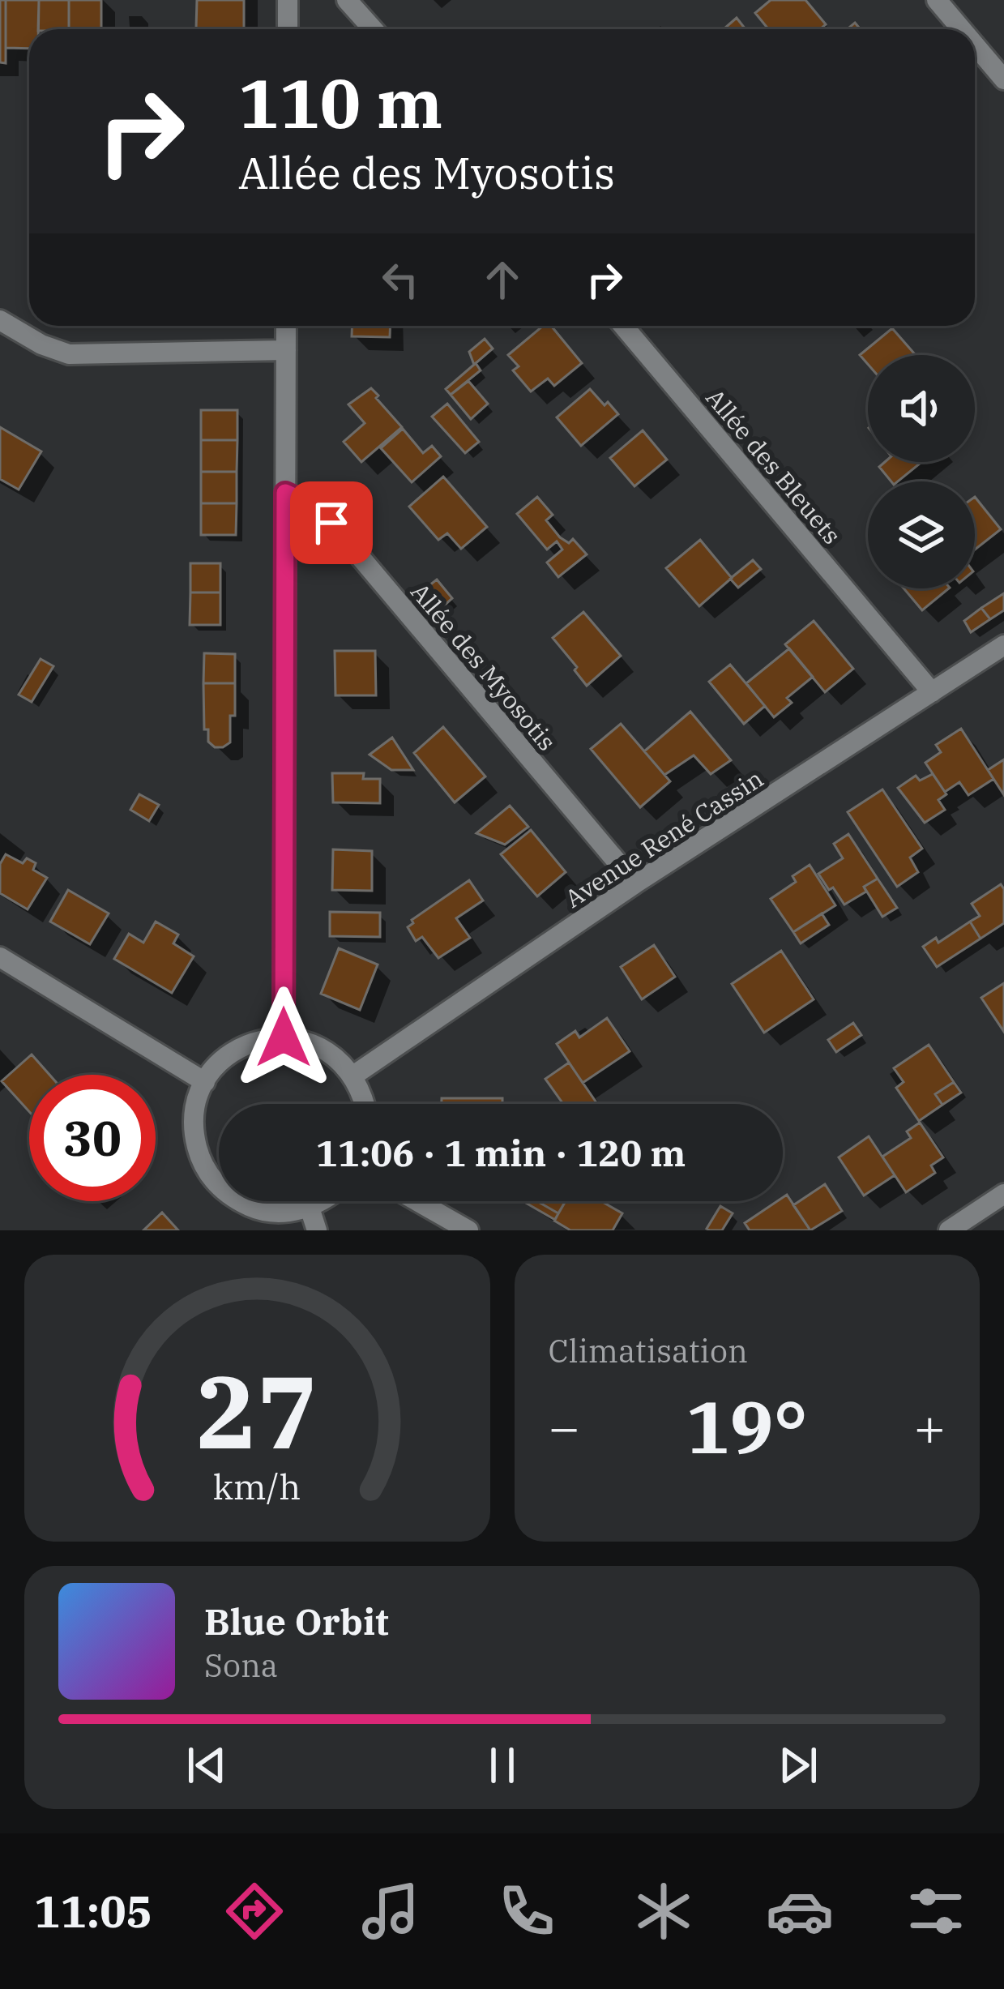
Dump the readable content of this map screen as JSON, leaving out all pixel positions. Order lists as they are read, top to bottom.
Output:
{
  "streets": {
    "street": ["Allée des Bleuets", "Allée des Myosotis", "Avenue René Cassin"]
  },
  "crossings": [
    ["Allée des Bleuets", "Avenue René Cassin"],
    ["Allée des Myosotis", "Avenue René Cassin"]
  ],
  "page": {
    "turn": ["110 m", "Allée des Myosotis"],
    "limit": "30",
    "trip": "11:06 · 1 min · 120 m",
    "tile": "Climatisation",
    "heat": ["−", "19°", "+"],
    "song": ["Blue Orbit", "Sona"],
    "tabs": "11:05",
    "gauge": ["27", "km/h"]
  }
}
